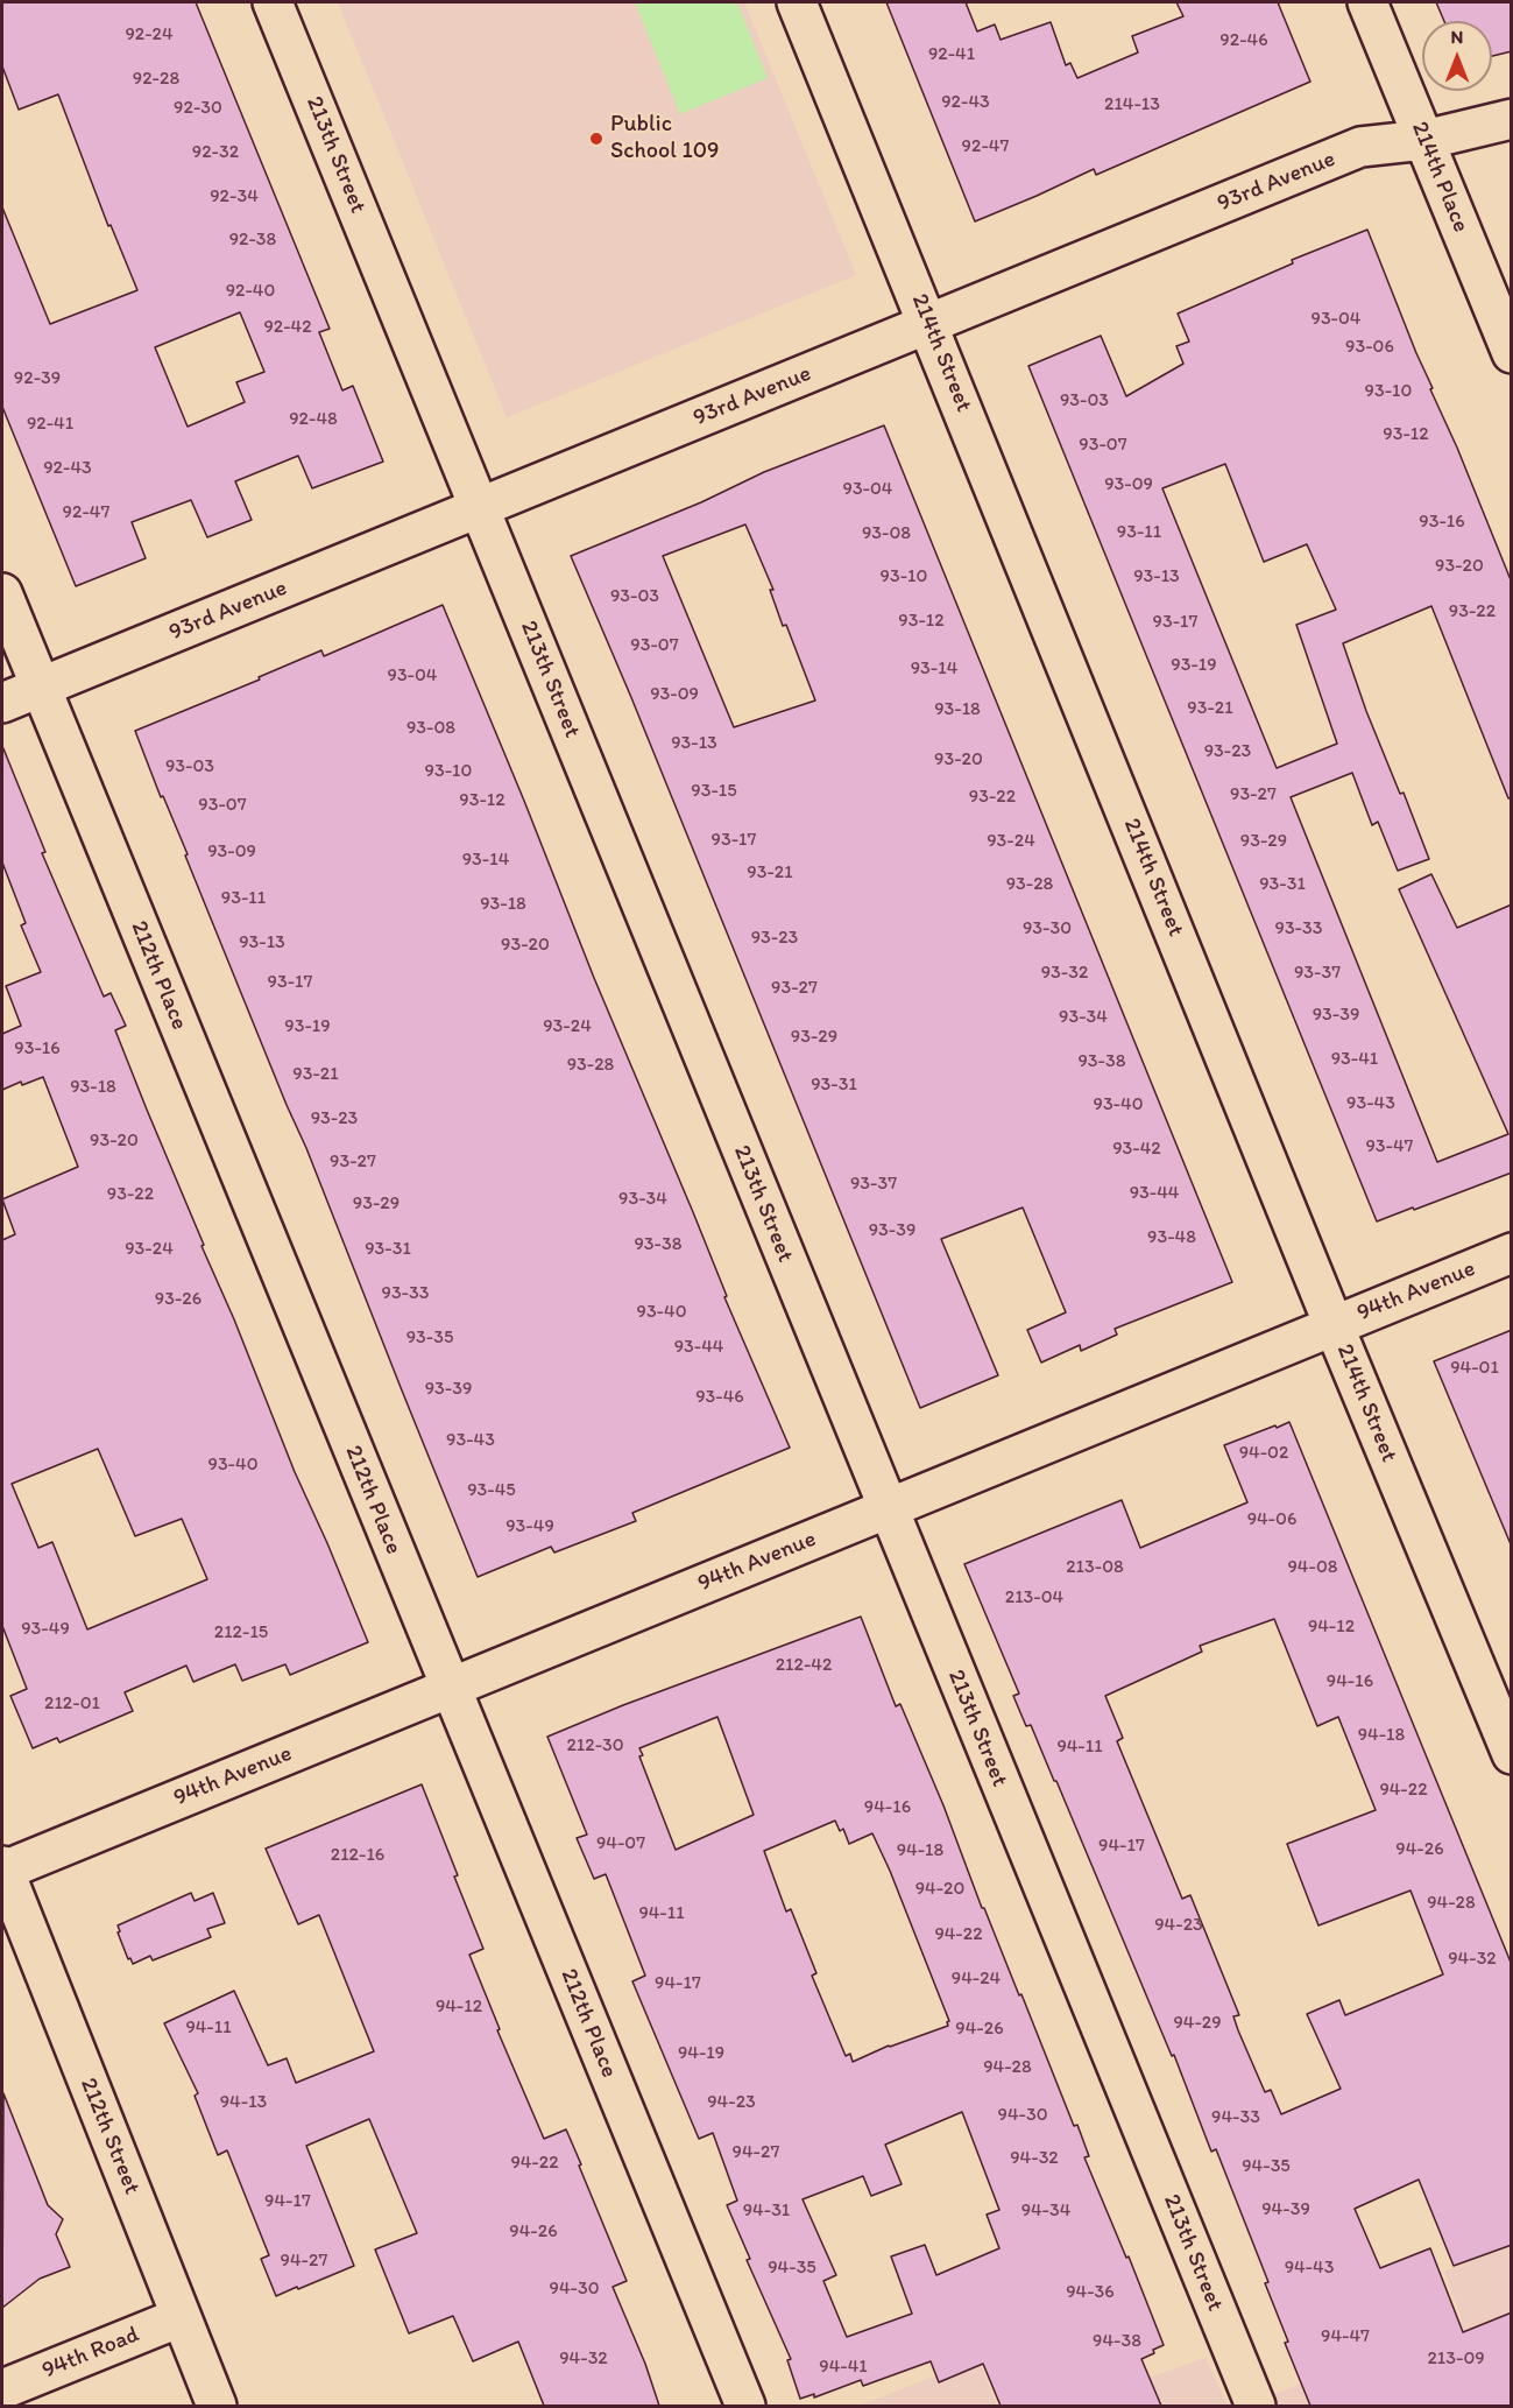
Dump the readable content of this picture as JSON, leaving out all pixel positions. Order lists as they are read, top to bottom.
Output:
{
  "streets": {
    "street": [
      "213th Street",
      "214th Place",
      "93rd Avenue",
      "214th Street",
      "212th Place",
      "94th Avenue",
      "212th Street",
      "94th Road"
    ]
  },
  "crossings": [
    ["213th Street", "93rd Avenue"],
    ["213th Street", "94th Avenue"],
    ["214th Place", "93rd Avenue"],
    ["93rd Avenue", "214th Street"],
    ["93rd Avenue", "212th Place"],
    ["214th Street", "94th Avenue"],
    ["212th Place", "94th Avenue"],
    ["94th Avenue", "212th Street"],
    ["212th Street", "94th Road"]
  ],
  "places": ["Public School 109"],
  "house_numbers": [
    "92-24",
    "92-46",
    "92-41",
    "92-28",
    "92-43",
    "214-13",
    "92-30",
    "92-47",
    "92-32",
    "92-34",
    "92-38",
    "92-40",
    "93-04",
    "92-42",
    "93-06",
    "92-39",
    "93-10",
    "93-03",
    "92-48",
    "92-41",
    "93-12",
    "93-07",
    "92-43",
    "93-09",
    "93-04",
    "92-47",
    "93-16",
    "93-11",
    "93-08",
    "93-20",
    "93-10",
    "93-13",
    "93-03",
    "93-22",
    "93-12",
    "93-17",
    "93-07",
    "93-19",
    "93-14",
    "93-04",
    "93-09",
    "93-21",
    "93-18",
    "93-08",
    "93-13",
    "93-23",
    "93-20",
    "93-03",
    "93-10",
    "93-15",
    "93-27",
    "93-22",
    "93-12",
    "93-07",
    "93-17",
    "93-24",
    "93-29",
    "93-09",
    "93-14",
    "93-21",
    "93-28",
    "93-31",
    "93-11",
    "93-18",
    "93-30",
    "93-33",
    "93-23",
    "93-13",
    "93-20",
    "93-32",
    "93-37",
    "93-17",
    "93-27",
    "93-39",
    "93-34",
    "93-19",
    "93-24",
    "93-29",
    "93-16",
    "93-41",
    "93-38",
    "93-28",
    "93-21",
    "93-31",
    "93-18",
    "93-43",
    "93-40",
    "93-23",
    "93-20",
    "93-47",
    "93-42",
    "93-27",
    "93-37",
    "93-44",
    "93-22",
    "93-34",
    "93-29",
    "93-39",
    "93-48",
    "93-38",
    "93-24",
    "93-31",
    "93-33",
    "93-26",
    "93-40",
    "93-35",
    "93-44",
    "94-01",
    "93-39",
    "93-46",
    "93-43",
    "94-02",
    "93-40",
    "93-45",
    "94-06",
    "93-49",
    "213-08",
    "94-08",
    "213-04",
    "94-12",
    "93-49",
    "212-15",
    "212-42",
    "94-16",
    "212-01",
    "94-18",
    "212-30",
    "94-11",
    "94-22",
    "94-16",
    "94-07",
    "94-17",
    "94-26",
    "94-18",
    "212-16",
    "94-20",
    "94-28",
    "94-11",
    "94-23",
    "94-22",
    "94-32",
    "94-24",
    "94-17",
    "94-12",
    "94-29",
    "94-11",
    "94-26",
    "94-19",
    "94-28",
    "94-13",
    "94-23",
    "94-30",
    "94-33",
    "94-27",
    "94-32",
    "94-22",
    "94-35",
    "94-17",
    "94-39",
    "94-31",
    "94-34",
    "94-26",
    "94-27",
    "94-35",
    "94-43",
    "94-30",
    "94-36",
    "94-47",
    "94-38",
    "94-32",
    "213-09",
    "94-41"
  ],
  "north": "top"
}
